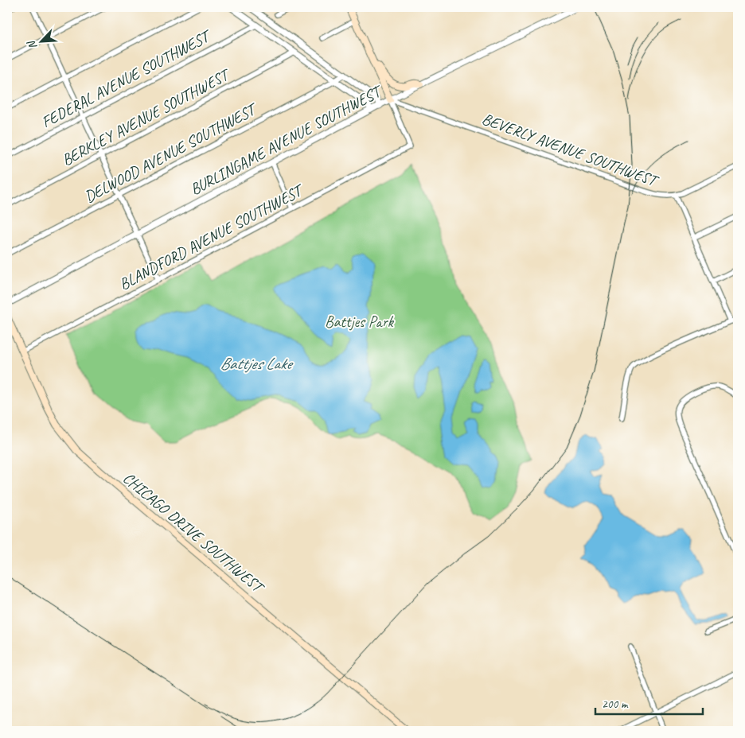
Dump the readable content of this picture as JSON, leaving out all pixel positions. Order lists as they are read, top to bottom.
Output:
{
  "streets": {
    "main road": ["CHICAGO DRIVE SOUTHWEST"],
    "street": [
      "FEDERAL AVENUE SOUTHWEST",
      "BERKLEY AVENUE SOUTHWEST",
      "BURLINGAME AVENUE SOUTHWEST",
      "BEVERLY AVENUE SOUTHWEST",
      "DELWOOD AVENUE SOUTHWEST",
      "BLANDFORD AVENUE SOUTHWEST"
    ]
  },
  "crossings": [
    ["BURLINGAME AVENUE SOUTHWEST", "BEVERLY AVENUE SOUTHWEST"],
    ["BURLINGAME AVENUE SOUTHWEST", "BLANDFORD AVENUE SOUTHWEST"],
    ["BEVERLY AVENUE SOUTHWEST", "BLANDFORD AVENUE SOUTHWEST"],
    ["BLANDFORD AVENUE SOUTHWEST", "CHICAGO DRIVE SOUTHWEST"]
  ],
  "water": ["Battjes Lake"],
  "parks": ["Battjes Park"],
  "scale_bar": "200 m",
  "north": "bottom left"
}
